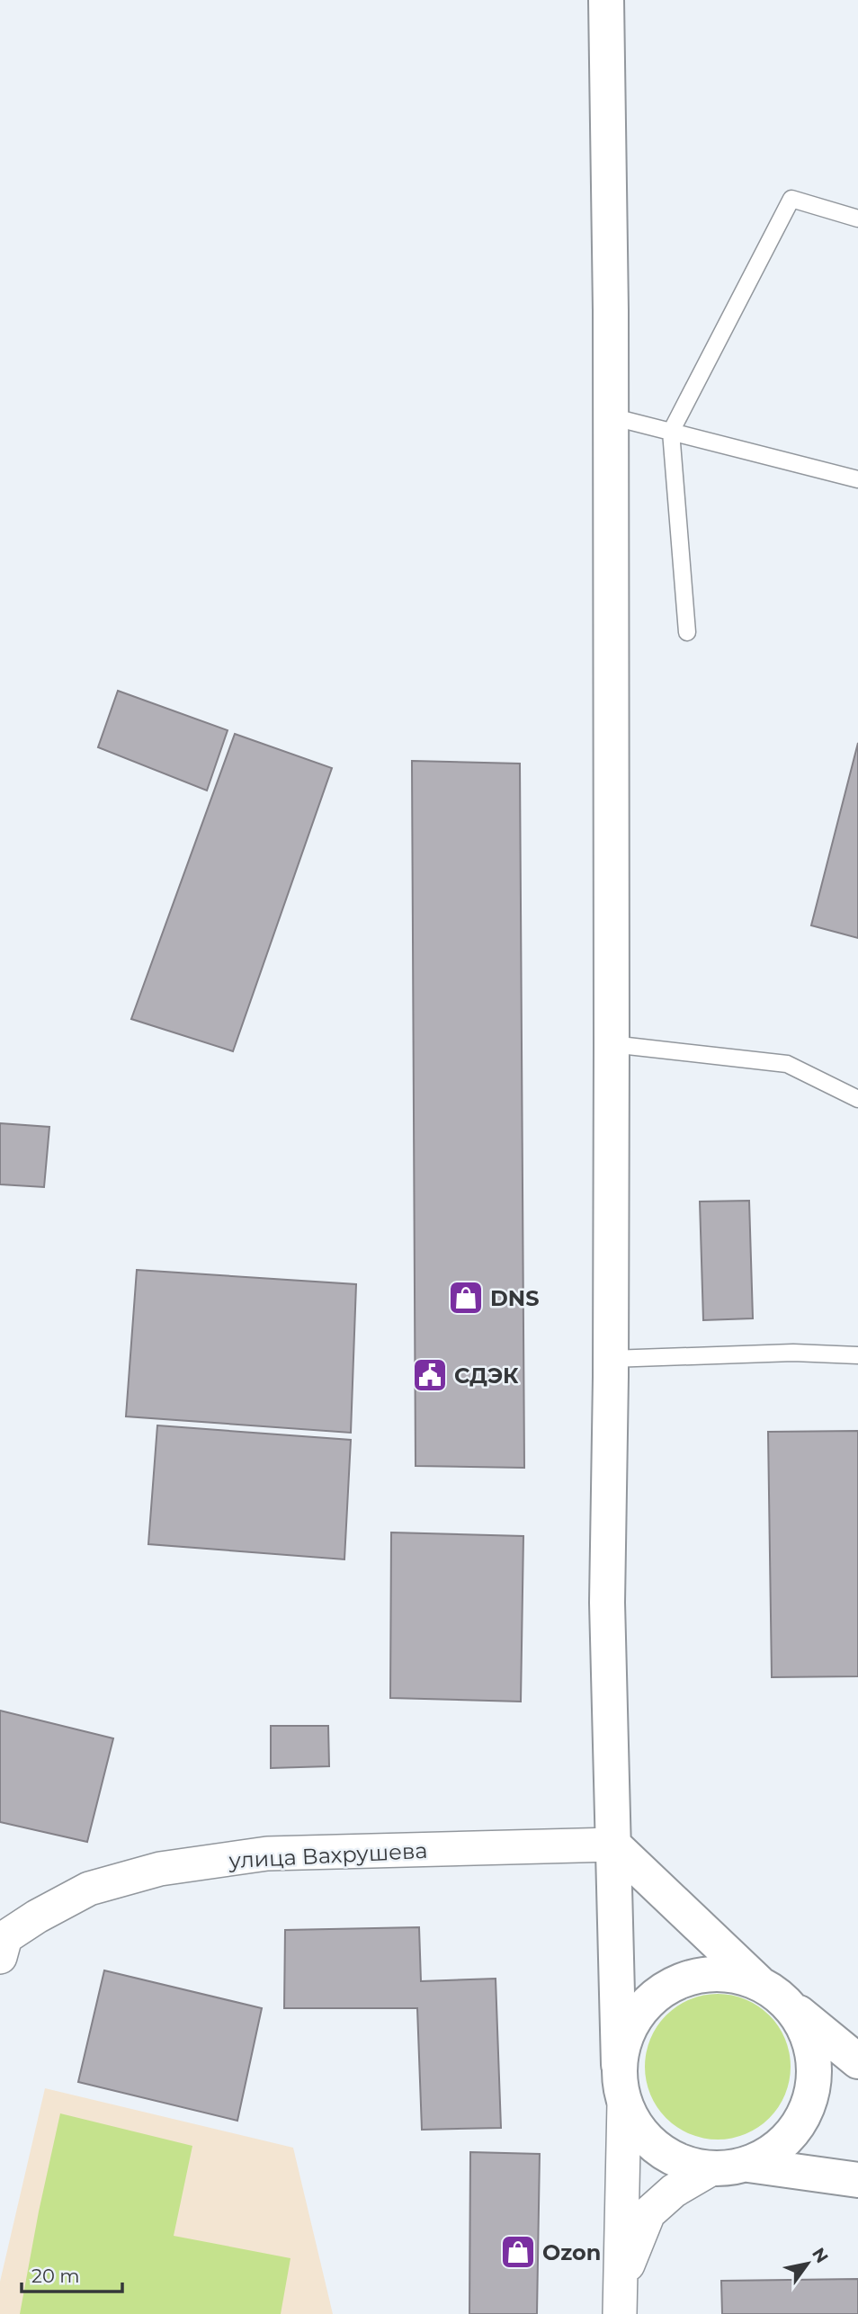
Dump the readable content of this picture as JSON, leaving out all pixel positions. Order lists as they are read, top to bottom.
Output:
{
  "streets": {
    "street": ["улица Вахрушева"]
  },
  "places": {
    "shop": ["DNS", "Ozon"],
    "public building": ["СДЭК"]
  },
  "scale_bar": "20 m",
  "north": "top right"
}
